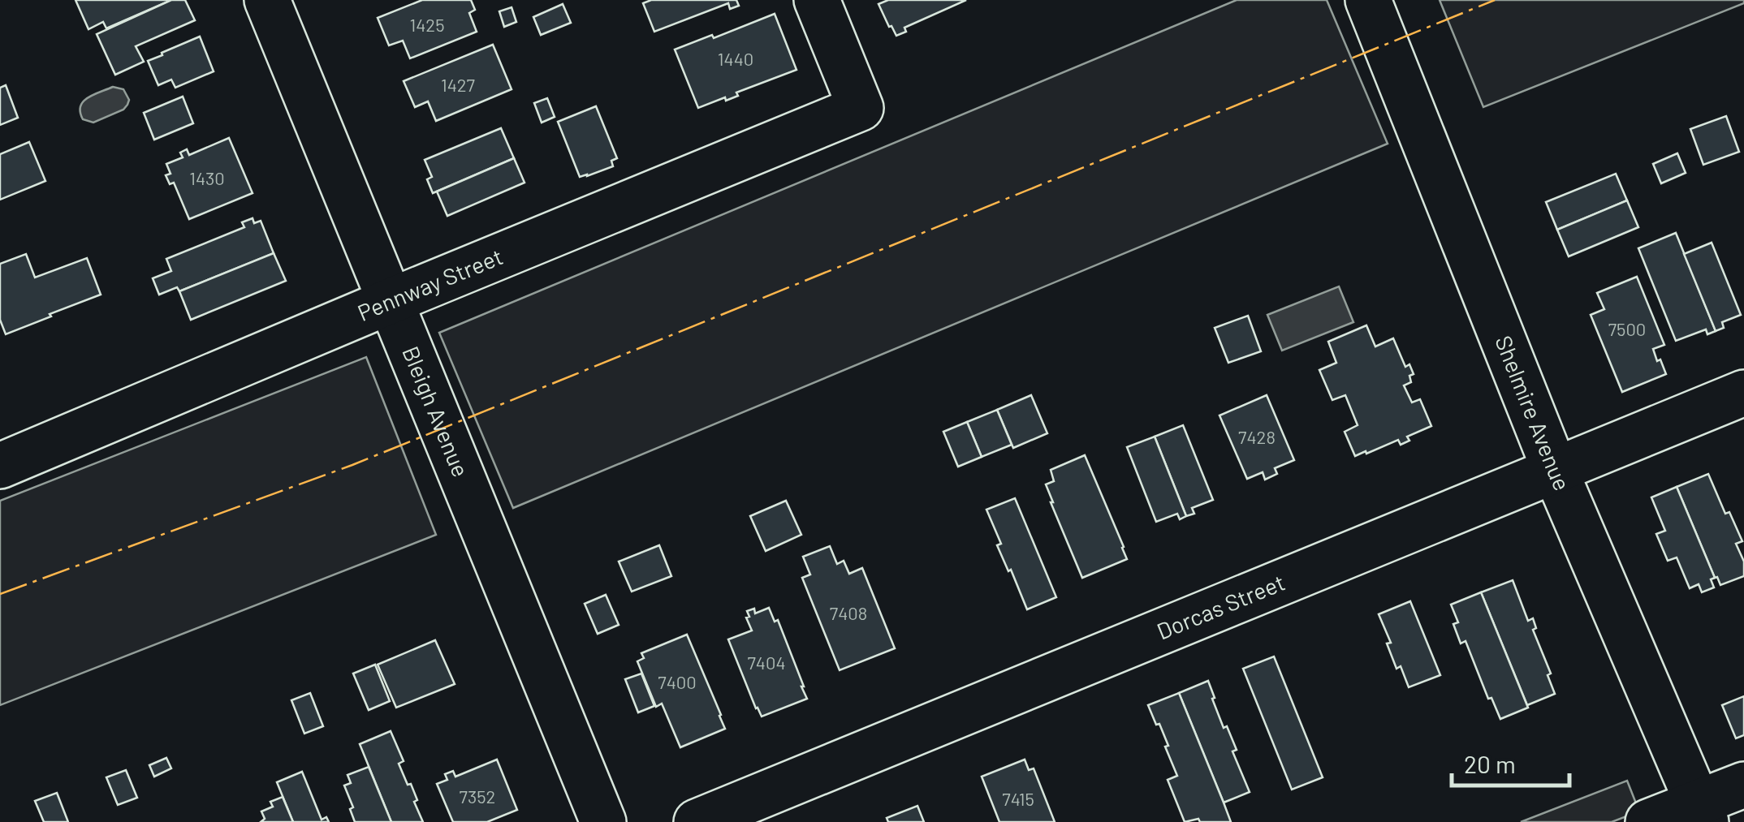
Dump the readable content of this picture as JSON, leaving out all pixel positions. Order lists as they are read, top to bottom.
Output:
{
  "streets": {
    "street": [
      "Pennway Street",
      "Bleigh Avenue",
      "Shelmire Avenue",
      "Dorcas Street"
    ]
  },
  "crossings": [
    ["Pennway Street", "Bleigh Avenue"],
    ["Shelmire Avenue", "Dorcas Street"]
  ],
  "house_numbers": [
    "1425",
    "1440",
    "1427",
    "1430",
    "7500",
    "7428",
    "7408",
    "7404",
    "7400",
    "7352",
    "7415"
  ],
  "scale_bar": "20 m"
}
